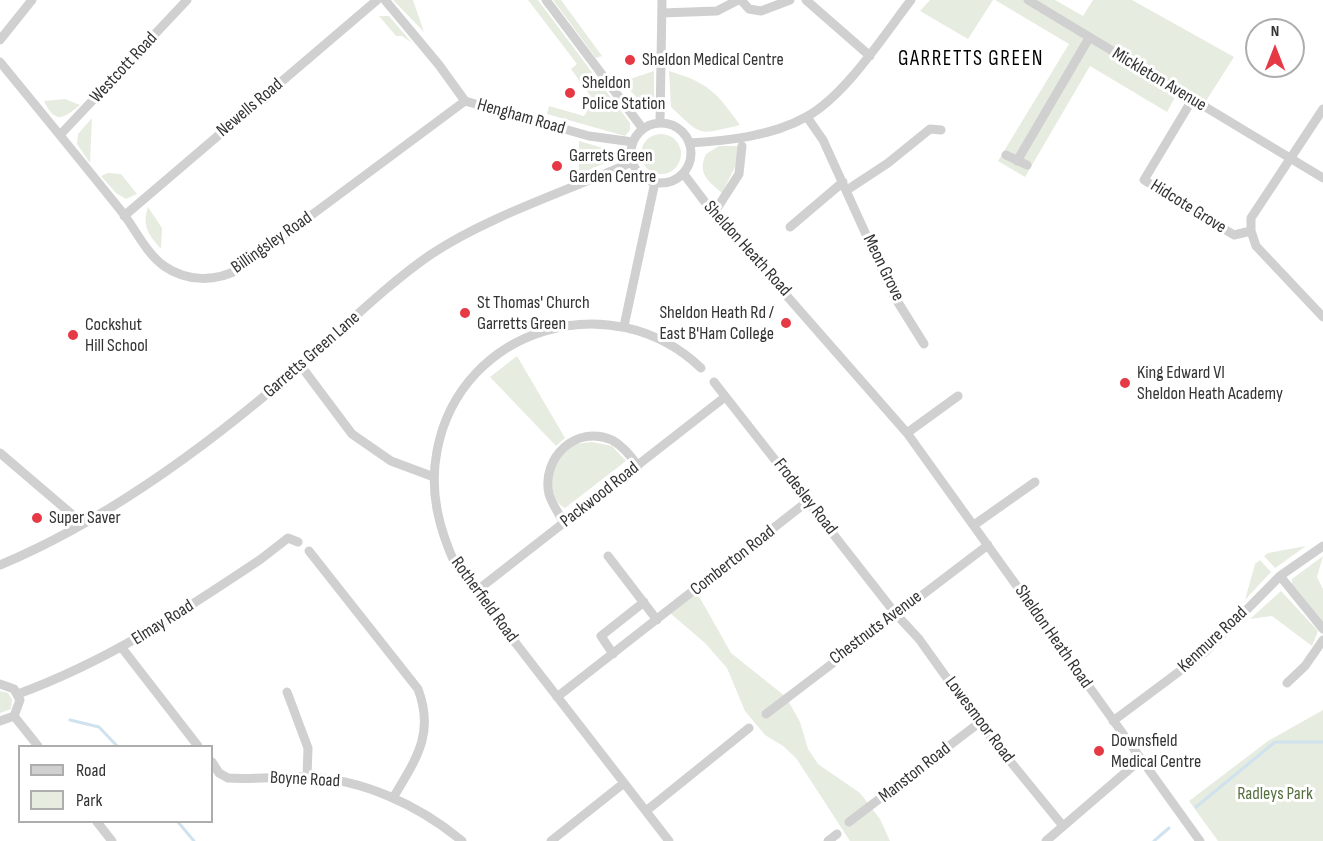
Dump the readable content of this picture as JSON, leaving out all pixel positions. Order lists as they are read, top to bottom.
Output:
{
  "streets": {
    "street": [
      "Westcott Road",
      "Mickleton Avenue",
      "Newells Road",
      "Hengham Road",
      "Hidcote Grove",
      "Billingsley Road",
      "Sheldon Heath Road",
      "Meon Grove",
      "Garretts Green Lane",
      "Packwood Road",
      "Frodesley Road",
      "Comberton Road",
      "Rotherfield Road",
      "Elmay Road",
      "Chestnuts Avenue",
      "Kenmure Road",
      "Lowesmoor Road",
      "Manston Road",
      "Boyne Road"
    ]
  },
  "crossings": [
    ["Westcott Road", "Billingsley Road"],
    ["Mickleton Avenue", "Hidcote Grove"],
    ["Newells Road", "Billingsley Road"],
    ["Hengham Road", "Billingsley Road"],
    ["Hengham Road", "Sheldon Heath Road"],
    ["Hengham Road", "Garretts Green Lane"],
    ["Sheldon Heath Road", "Garretts Green Lane"],
    ["Sheldon Heath Road", "Chestnuts Avenue"],
    ["Sheldon Heath Road", "Kenmure Road"],
    ["Packwood Road", "Frodesley Road"],
    ["Packwood Road", "Rotherfield Road"],
    ["Frodesley Road", "Comberton Road"],
    ["Frodesley Road", "Chestnuts Avenue"],
    ["Frodesley Road", "Lowesmoor Road"],
    ["Comberton Road", "Rotherfield Road"],
    ["Chestnuts Avenue", "Lowesmoor Road"],
    ["Lowesmoor Road", "Manston Road"]
  ],
  "districts": ["GARRETTS GREEN"],
  "parks": ["Radleys Park"],
  "places": [
    "Sheldon Medical Centre",
    "Sheldon Police Station",
    "Garrets Green Garden Centre",
    "St Thomas' Church Garretts Green",
    "Sheldon Heath Rd / East B'Ham College",
    "Cockshut Hill School",
    "King Edward VI Sheldon Heath Academy",
    "Super Saver",
    "Downsfield Medical Centre"
  ],
  "legend": ["Road", "Park"],
  "north": "top"
}
